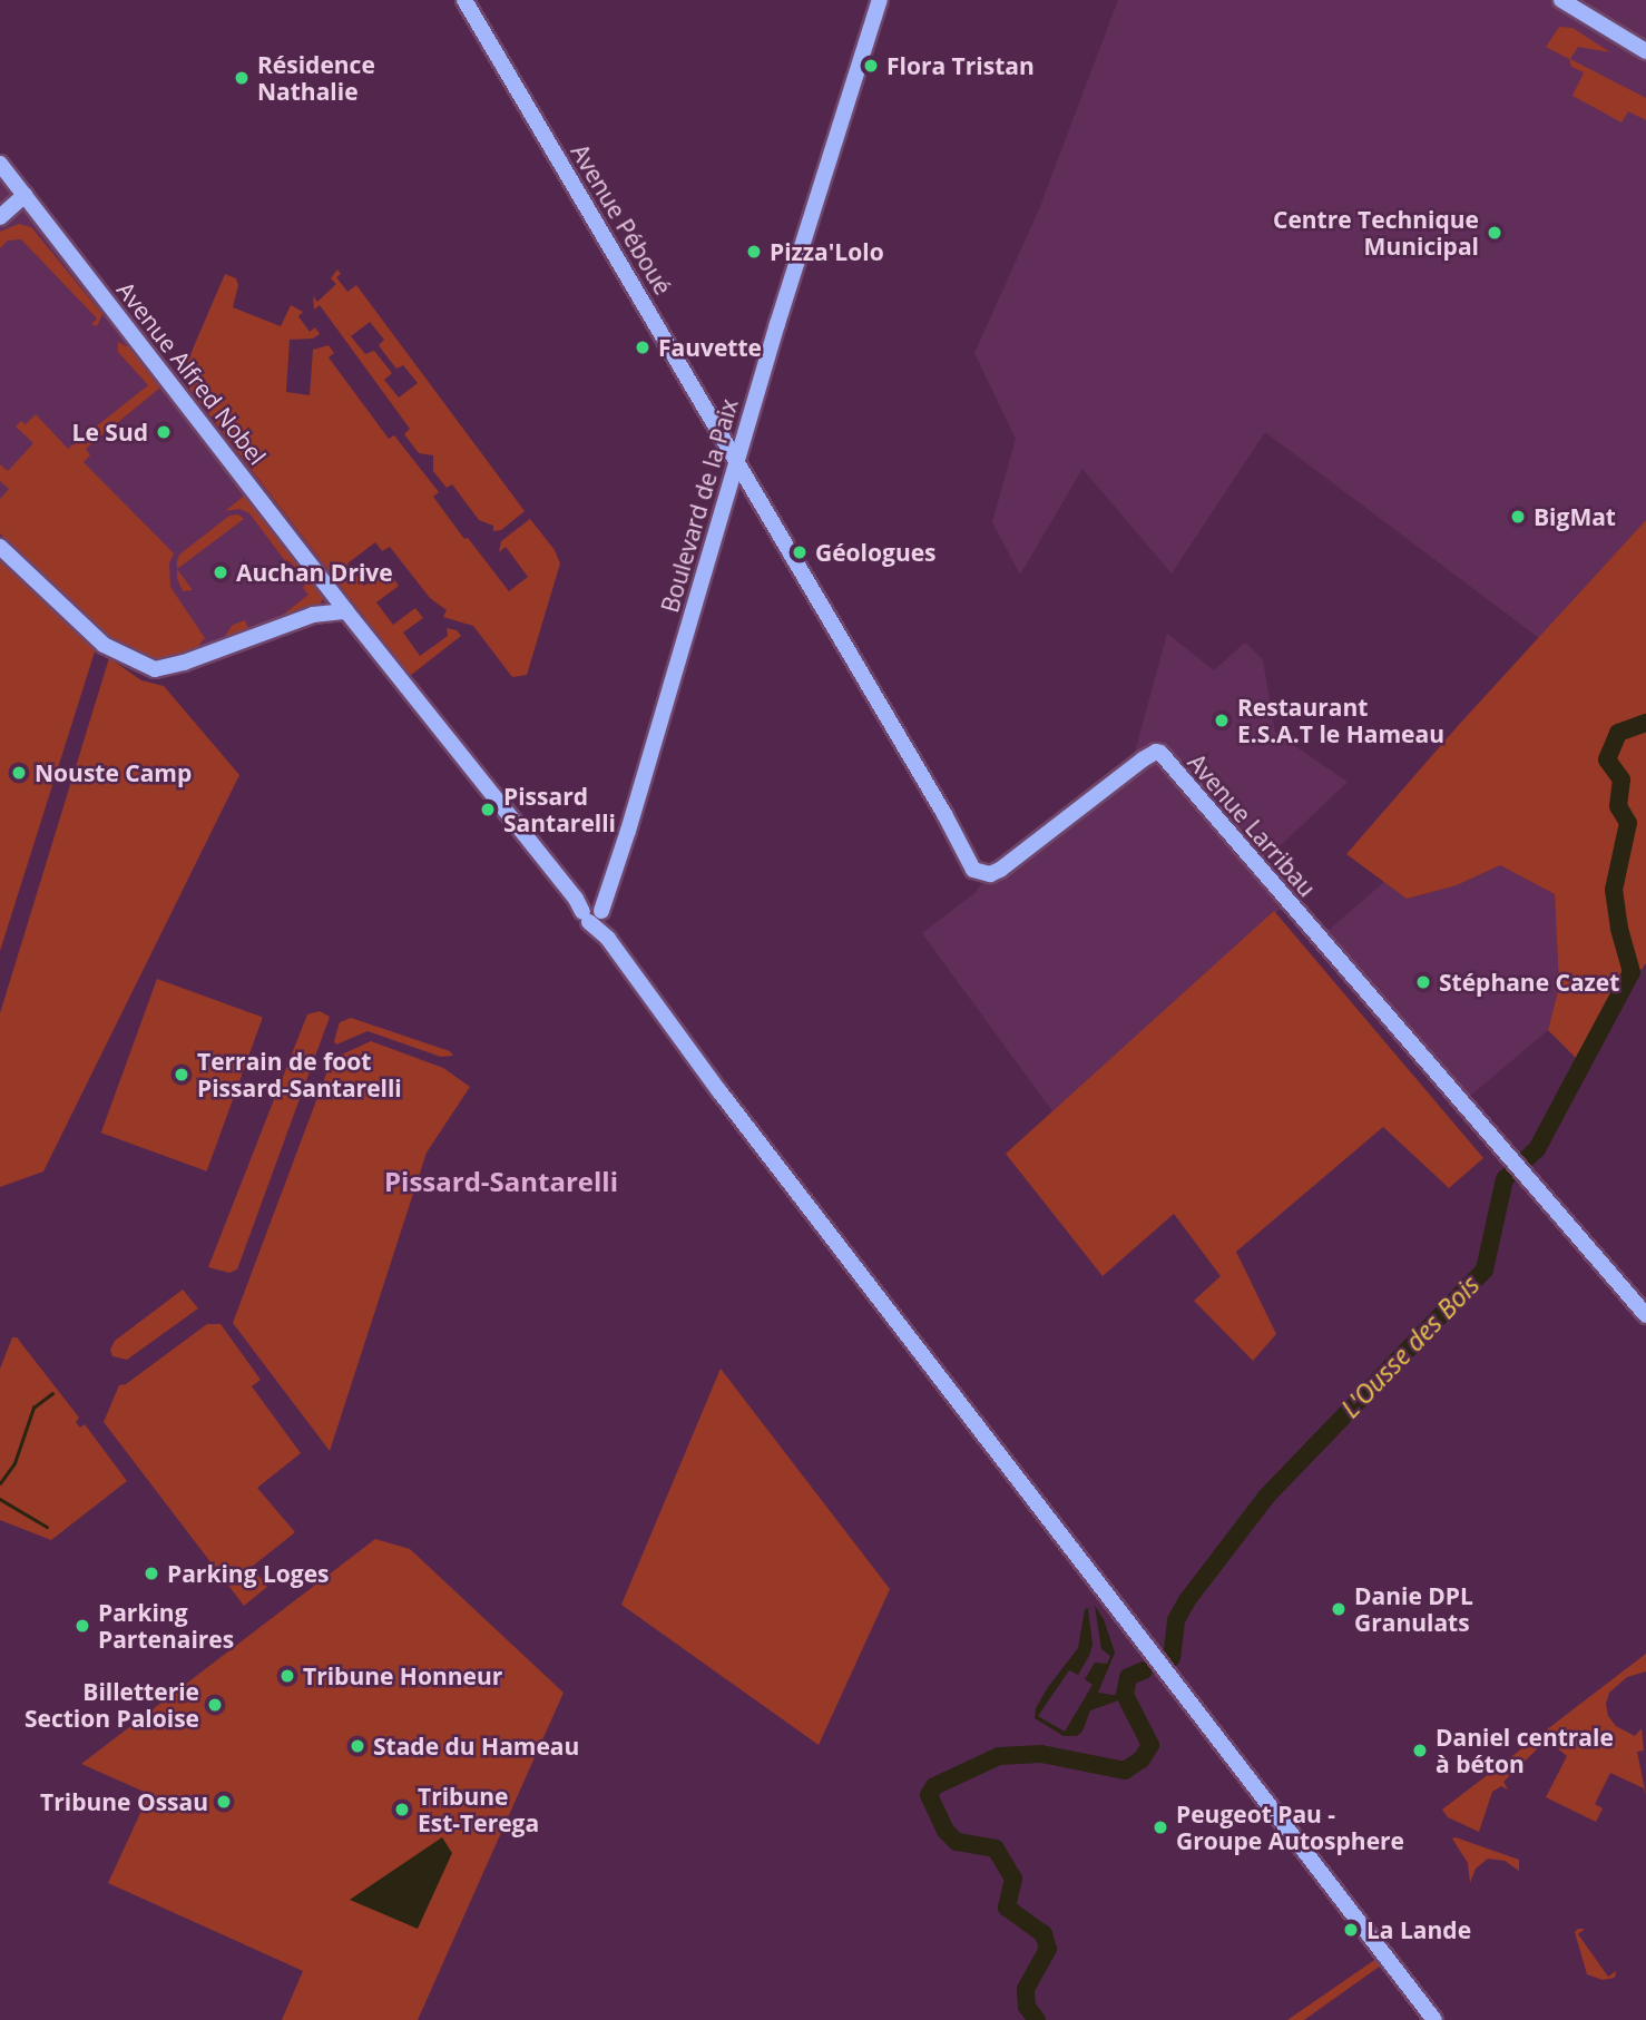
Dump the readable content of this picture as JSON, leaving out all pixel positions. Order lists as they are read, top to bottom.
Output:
{
  "streets": {
    "main road": [
      "Avenue Péboué",
      "Avenue Alfred Nobel",
      "Boulevard de la Paix",
      "Avenue Larribau"
    ]
  },
  "crossings": [
    ["Avenue Péboué", "Boulevard de la Paix"],
    ["Avenue Péboué", "Avenue Larribau"],
    ["Avenue Alfred Nobel", "Boulevard de la Paix"],
    ["Boulevard de la Paix", "Avenue Larribau"]
  ],
  "districts": ["Pissard-Santarelli"],
  "water": ["L'Ousse des Bois"],
  "places": [
    "Flora Tristan",
    "Résidence Nathalie",
    "Centre Technique Municipal",
    "Pizza'Lolo",
    "Fauvette",
    "Le Sud",
    "BigMat",
    "Géologues",
    "Auchan Drive",
    "Restaurant E.S.A.T le Hameau",
    "Nouste Camp",
    "Pissard Santarelli",
    "Stéphane Cazet",
    "Terrain de foot Pissard-Santarelli",
    "Parking Loges",
    "Danie DPL Granulats",
    "Parking Partenaires",
    "Tribune Honneur",
    "Billetterie Section Paloise",
    "Stade du Hameau",
    "Daniel centrale à béton",
    "Tribune Ossau",
    "Tribune Est-Terega",
    "Peugeot Pau - Groupe Autosphere",
    "La Lande"
  ]
}
